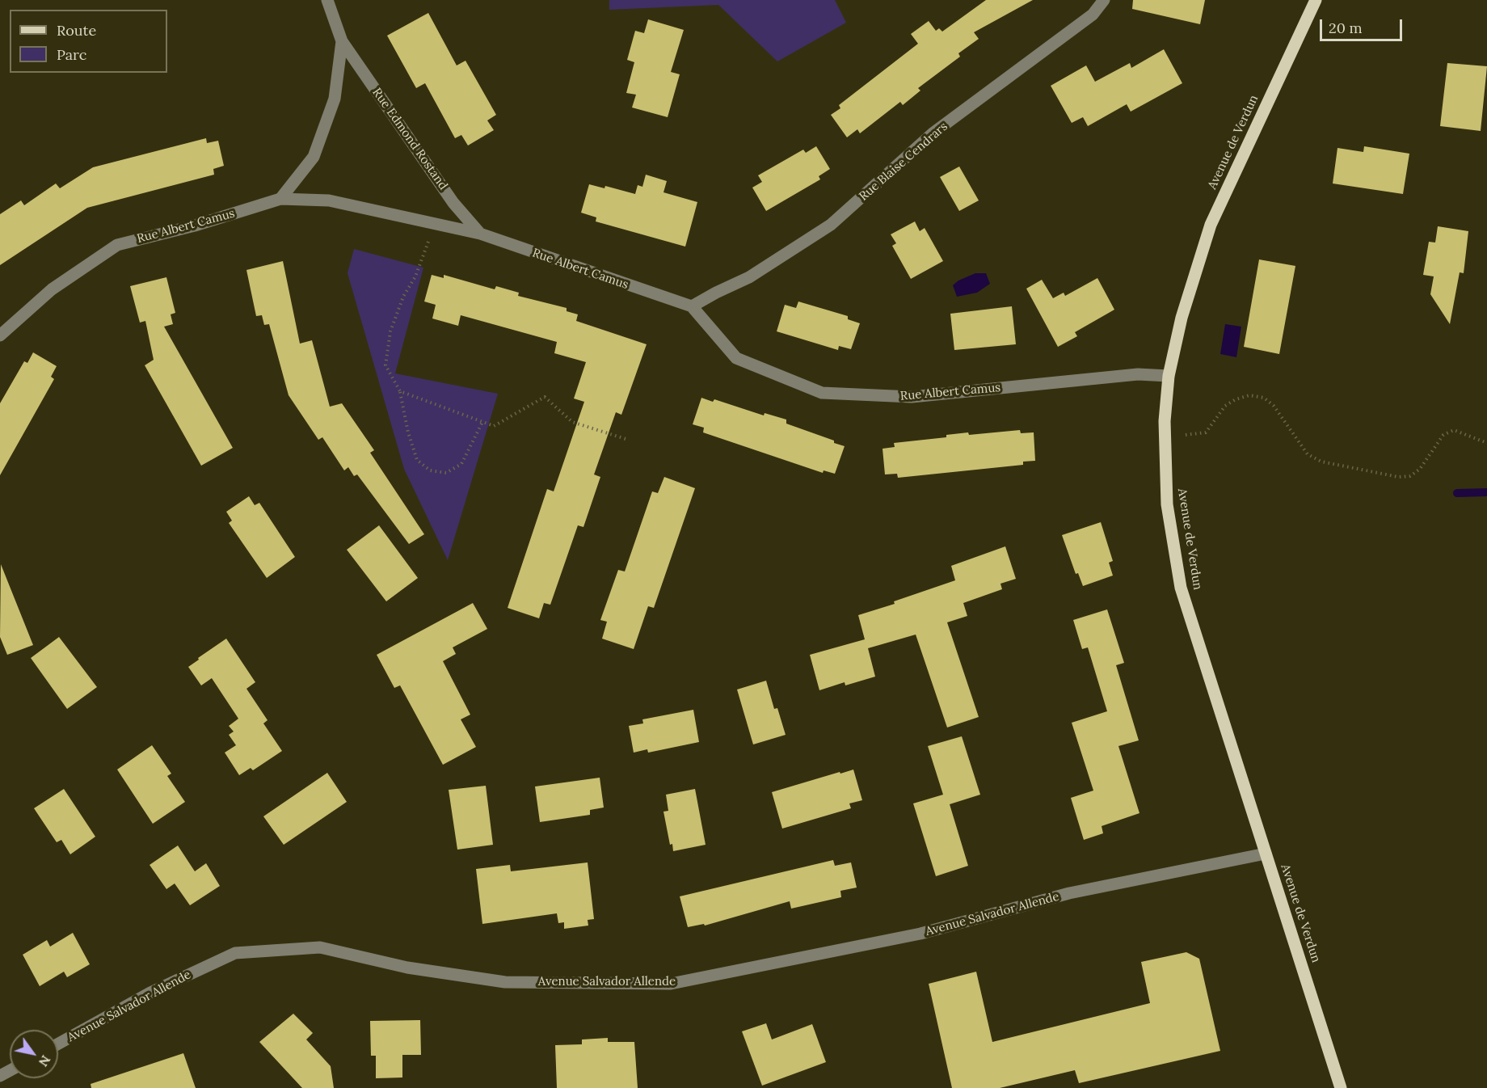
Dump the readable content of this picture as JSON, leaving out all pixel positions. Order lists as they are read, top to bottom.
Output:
{
  "streets": {
    "main road": ["Avenue de Verdun"],
    "street": [
      "Rue Edmond Rostand",
      "Rue Blaise Cendrars",
      "Rue Albert Camus",
      "Avenue Salvador Allende"
    ]
  },
  "crossings": [
    ["Rue Edmond Rostand", "Rue Albert Camus"],
    ["Avenue de Verdun", "Rue Albert Camus"],
    ["Avenue de Verdun", "Avenue Salvador Allende"],
    ["Rue Blaise Cendrars", "Rue Albert Camus"]
  ],
  "legend": ["Route", "Parc"],
  "scale_bar": "20 m",
  "north": "bottom right"
}
